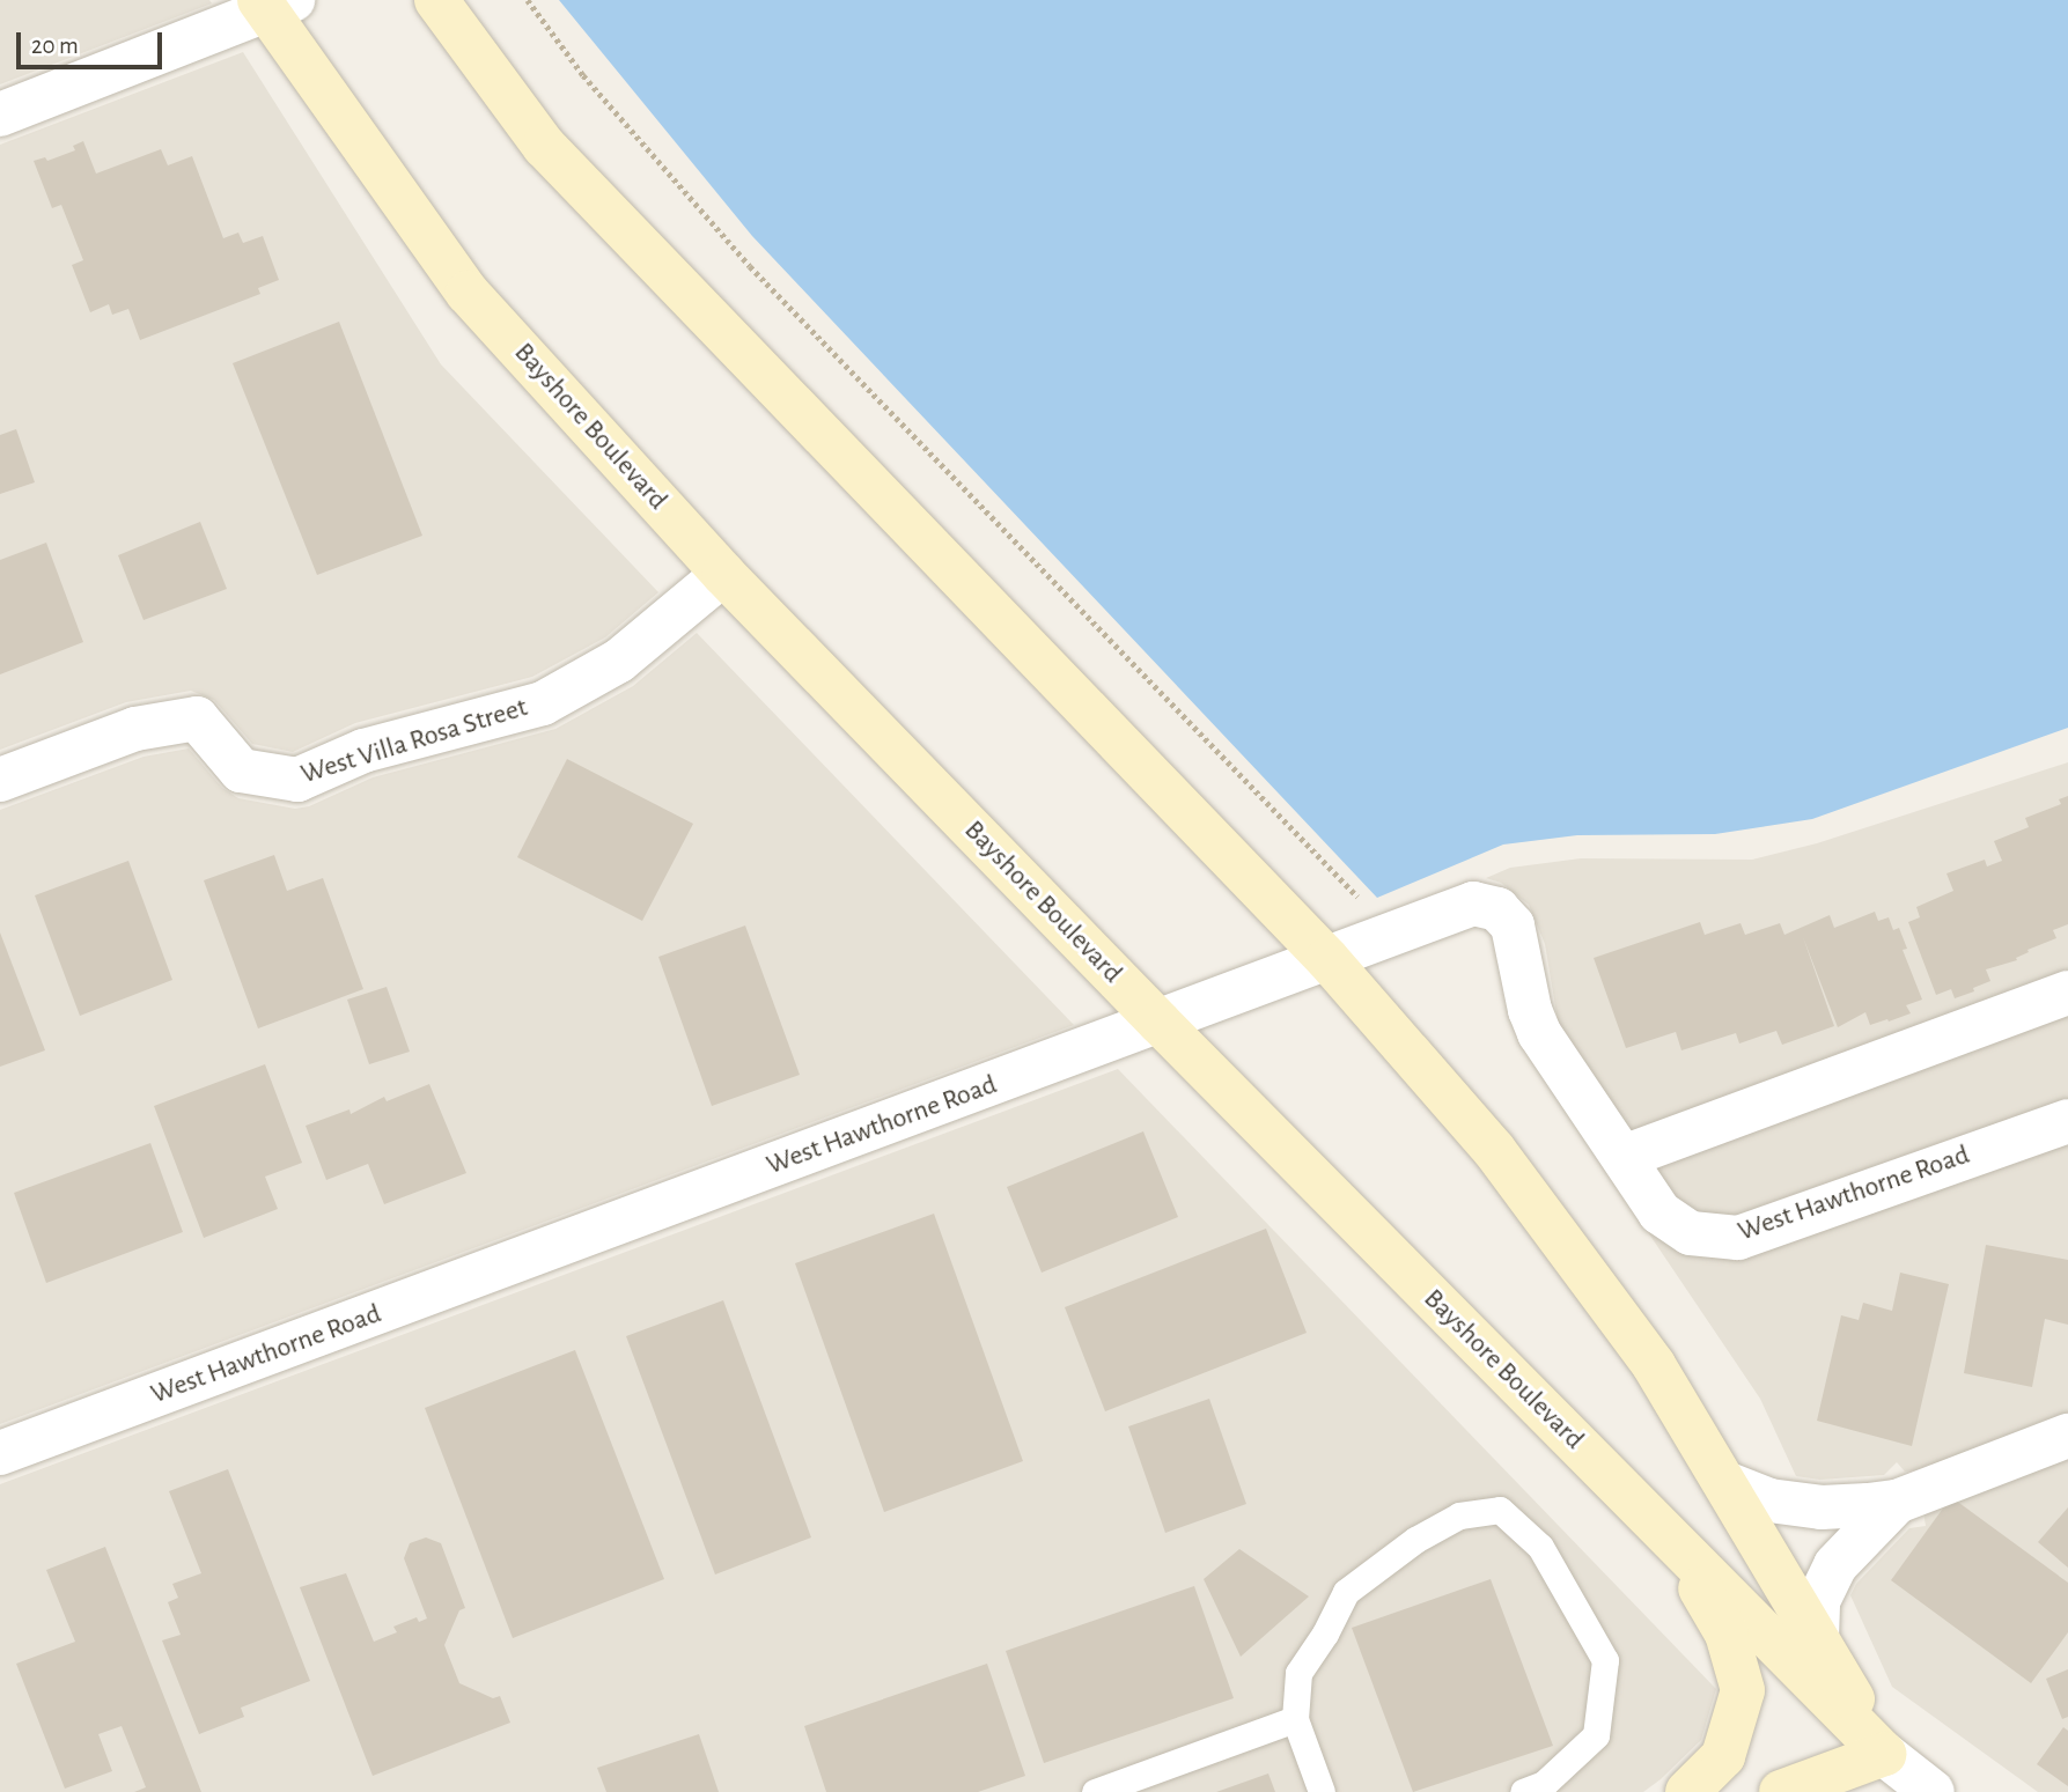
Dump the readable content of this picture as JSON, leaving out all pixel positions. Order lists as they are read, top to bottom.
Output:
{
  "streets": {
    "main road": ["Bayshore Boulevard"],
    "street": ["West Villa Rosa Street", "West Hawthorne Road"]
  },
  "crossings": [
    ["Bayshore Boulevard", "West Villa Rosa Street"],
    ["Bayshore Boulevard", "West Hawthorne Road"]
  ],
  "scale_bar": "20 m"
}
